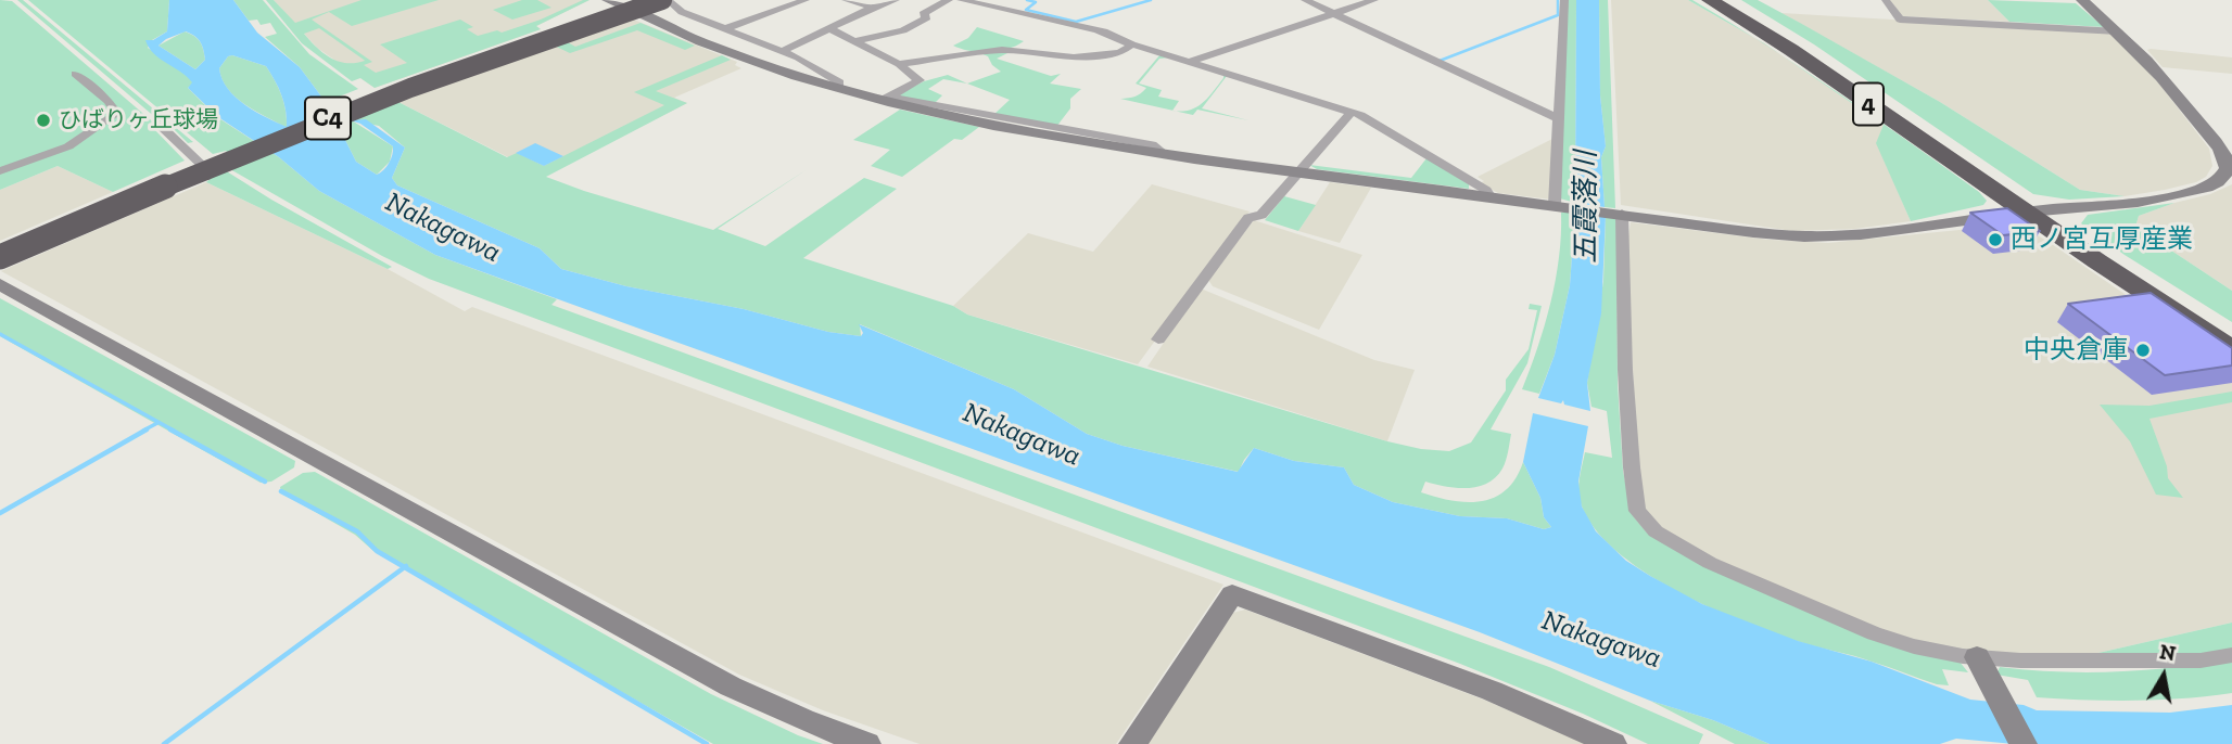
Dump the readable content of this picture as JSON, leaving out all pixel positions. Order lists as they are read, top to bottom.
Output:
{
  "streets": {
    "highway": ["4", "C4"]
  },
  "water": ["五霞落川", "Nakagawa"],
  "places": ["ひばりヶ丘球場", "西ノ宮互厚産業", "中央倉庫"],
  "north": "top"
}
